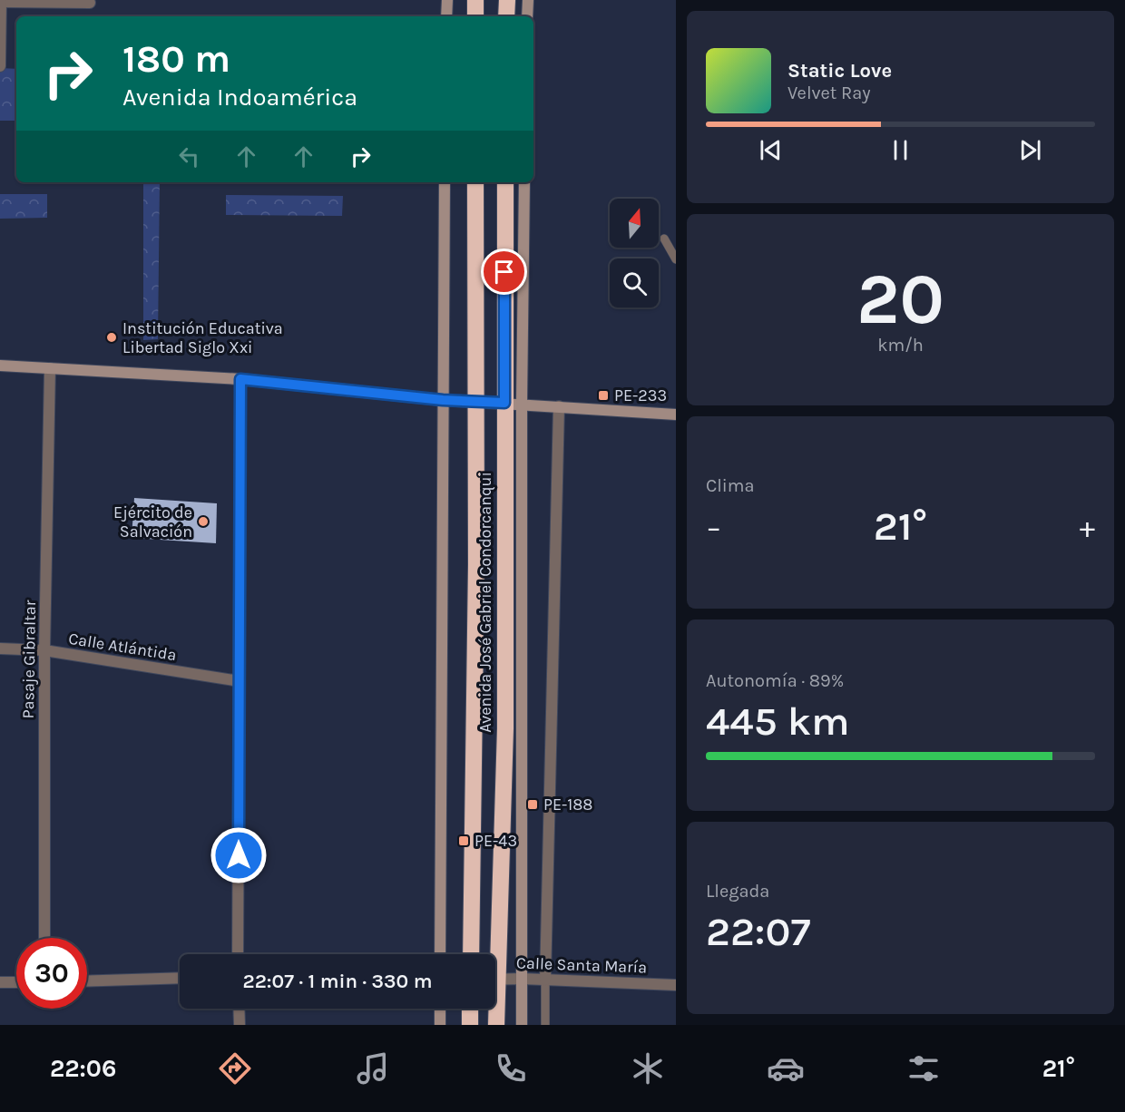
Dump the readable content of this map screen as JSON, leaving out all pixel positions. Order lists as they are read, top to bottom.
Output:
{
  "streets": {
    "highway": ["Avenida José Gabriel Condorcanqui"],
    "street": ["Calle Atlántida", "Pasaje Gibraltar", "Calle Santa María"]
  },
  "crossings": [
    ["Calle Atlántida", "Pasaje Gibraltar"]
  ],
  "places": {
    "other": ["Institución Educativa Libertad Siglo Xxi", "Ejército de Salvación"],
    "transit": ["PE-233", "PE-188", "PE-43"]
  },
  "north": "top",
  "page": {
    "turn": ["180 m", "Avenida Indoamérica"],
    "song": ["Static Love", "Velvet Ray"],
    "tile": [
      ["20", "km/h"],
      "Clima",
      ["Autonomía · 89%", "445 km"],
      ["Llegada", "22:07"]
    ],
    "heat": ["−", "21°", "+"],
    "limit": "30",
    "trip": "22:07 · 1 min · 330 m",
    "tabs": ["22:06", "21°"]
  }
}
